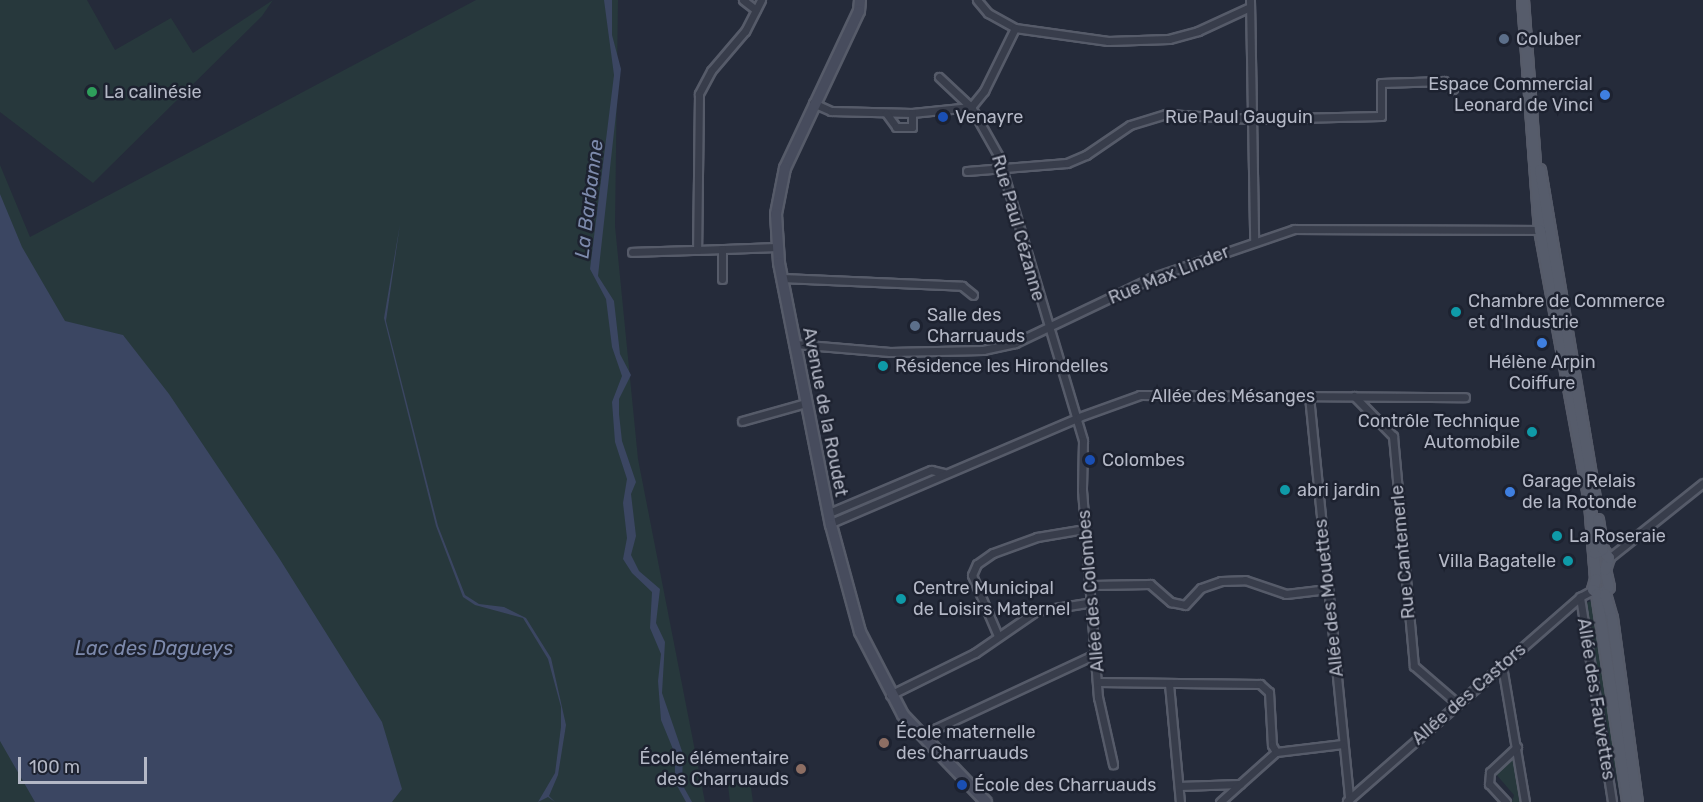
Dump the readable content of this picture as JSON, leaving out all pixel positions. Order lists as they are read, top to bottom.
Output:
{
  "streets": {
    "street": [
      "Rue Paul Gauguin",
      "Rue Paul Cézanne",
      "Rue Max Linder",
      "Allée des Mésanges",
      "Avenue de la Roudet",
      "Rue Cantemerle",
      "Allée des Colombes",
      "Allée des Mouettes",
      "Allée des Castors",
      "Allée des Fauvettes"
    ]
  },
  "crossings": [
    ["Rue Paul Gauguin", "Rue Paul Cézanne"],
    ["Rue Paul Cézanne", "Rue Max Linder"],
    ["Rue Paul Cézanne", "Allée des Mésanges"],
    ["Rue Paul Cézanne", "Allée des Colombes"],
    ["Rue Max Linder", "Avenue de la Roudet"],
    ["Allée des Mésanges", "Avenue de la Roudet"],
    ["Allée des Mésanges", "Rue Cantemerle"],
    ["Allée des Mésanges", "Allée des Colombes"],
    ["Allée des Mésanges", "Allée des Mouettes"],
    ["Rue Cantemerle", "Allée des Castors"],
    ["Allée des Mouettes", "Allée des Castors"],
    ["Allée des Castors", "Allée des Fauvettes"]
  ],
  "water": ["La Barbanne", "Lac des Dagueys"],
  "places": [
    "Coluber",
    "La calinésie",
    "Espace Commercial Leonard de Vinci",
    "Venayre",
    "Chambre de Commerce et d'Industrie",
    "Salle des Charruauds",
    "Hélène Arpin Coiffure",
    "Résidence les Hirondelles",
    "Contrôle Technique Automobile",
    "Colombes",
    "abri jardin",
    "Garage Relais de la Rotonde",
    "La Roseraie",
    "Villa Bagatelle",
    "Centre Municipal de Loisirs Maternel",
    "École maternelle des Charruauds",
    "École élémentaire des Charruauds",
    "École des Charruauds"
  ],
  "scale_bar": "100 m"
}
